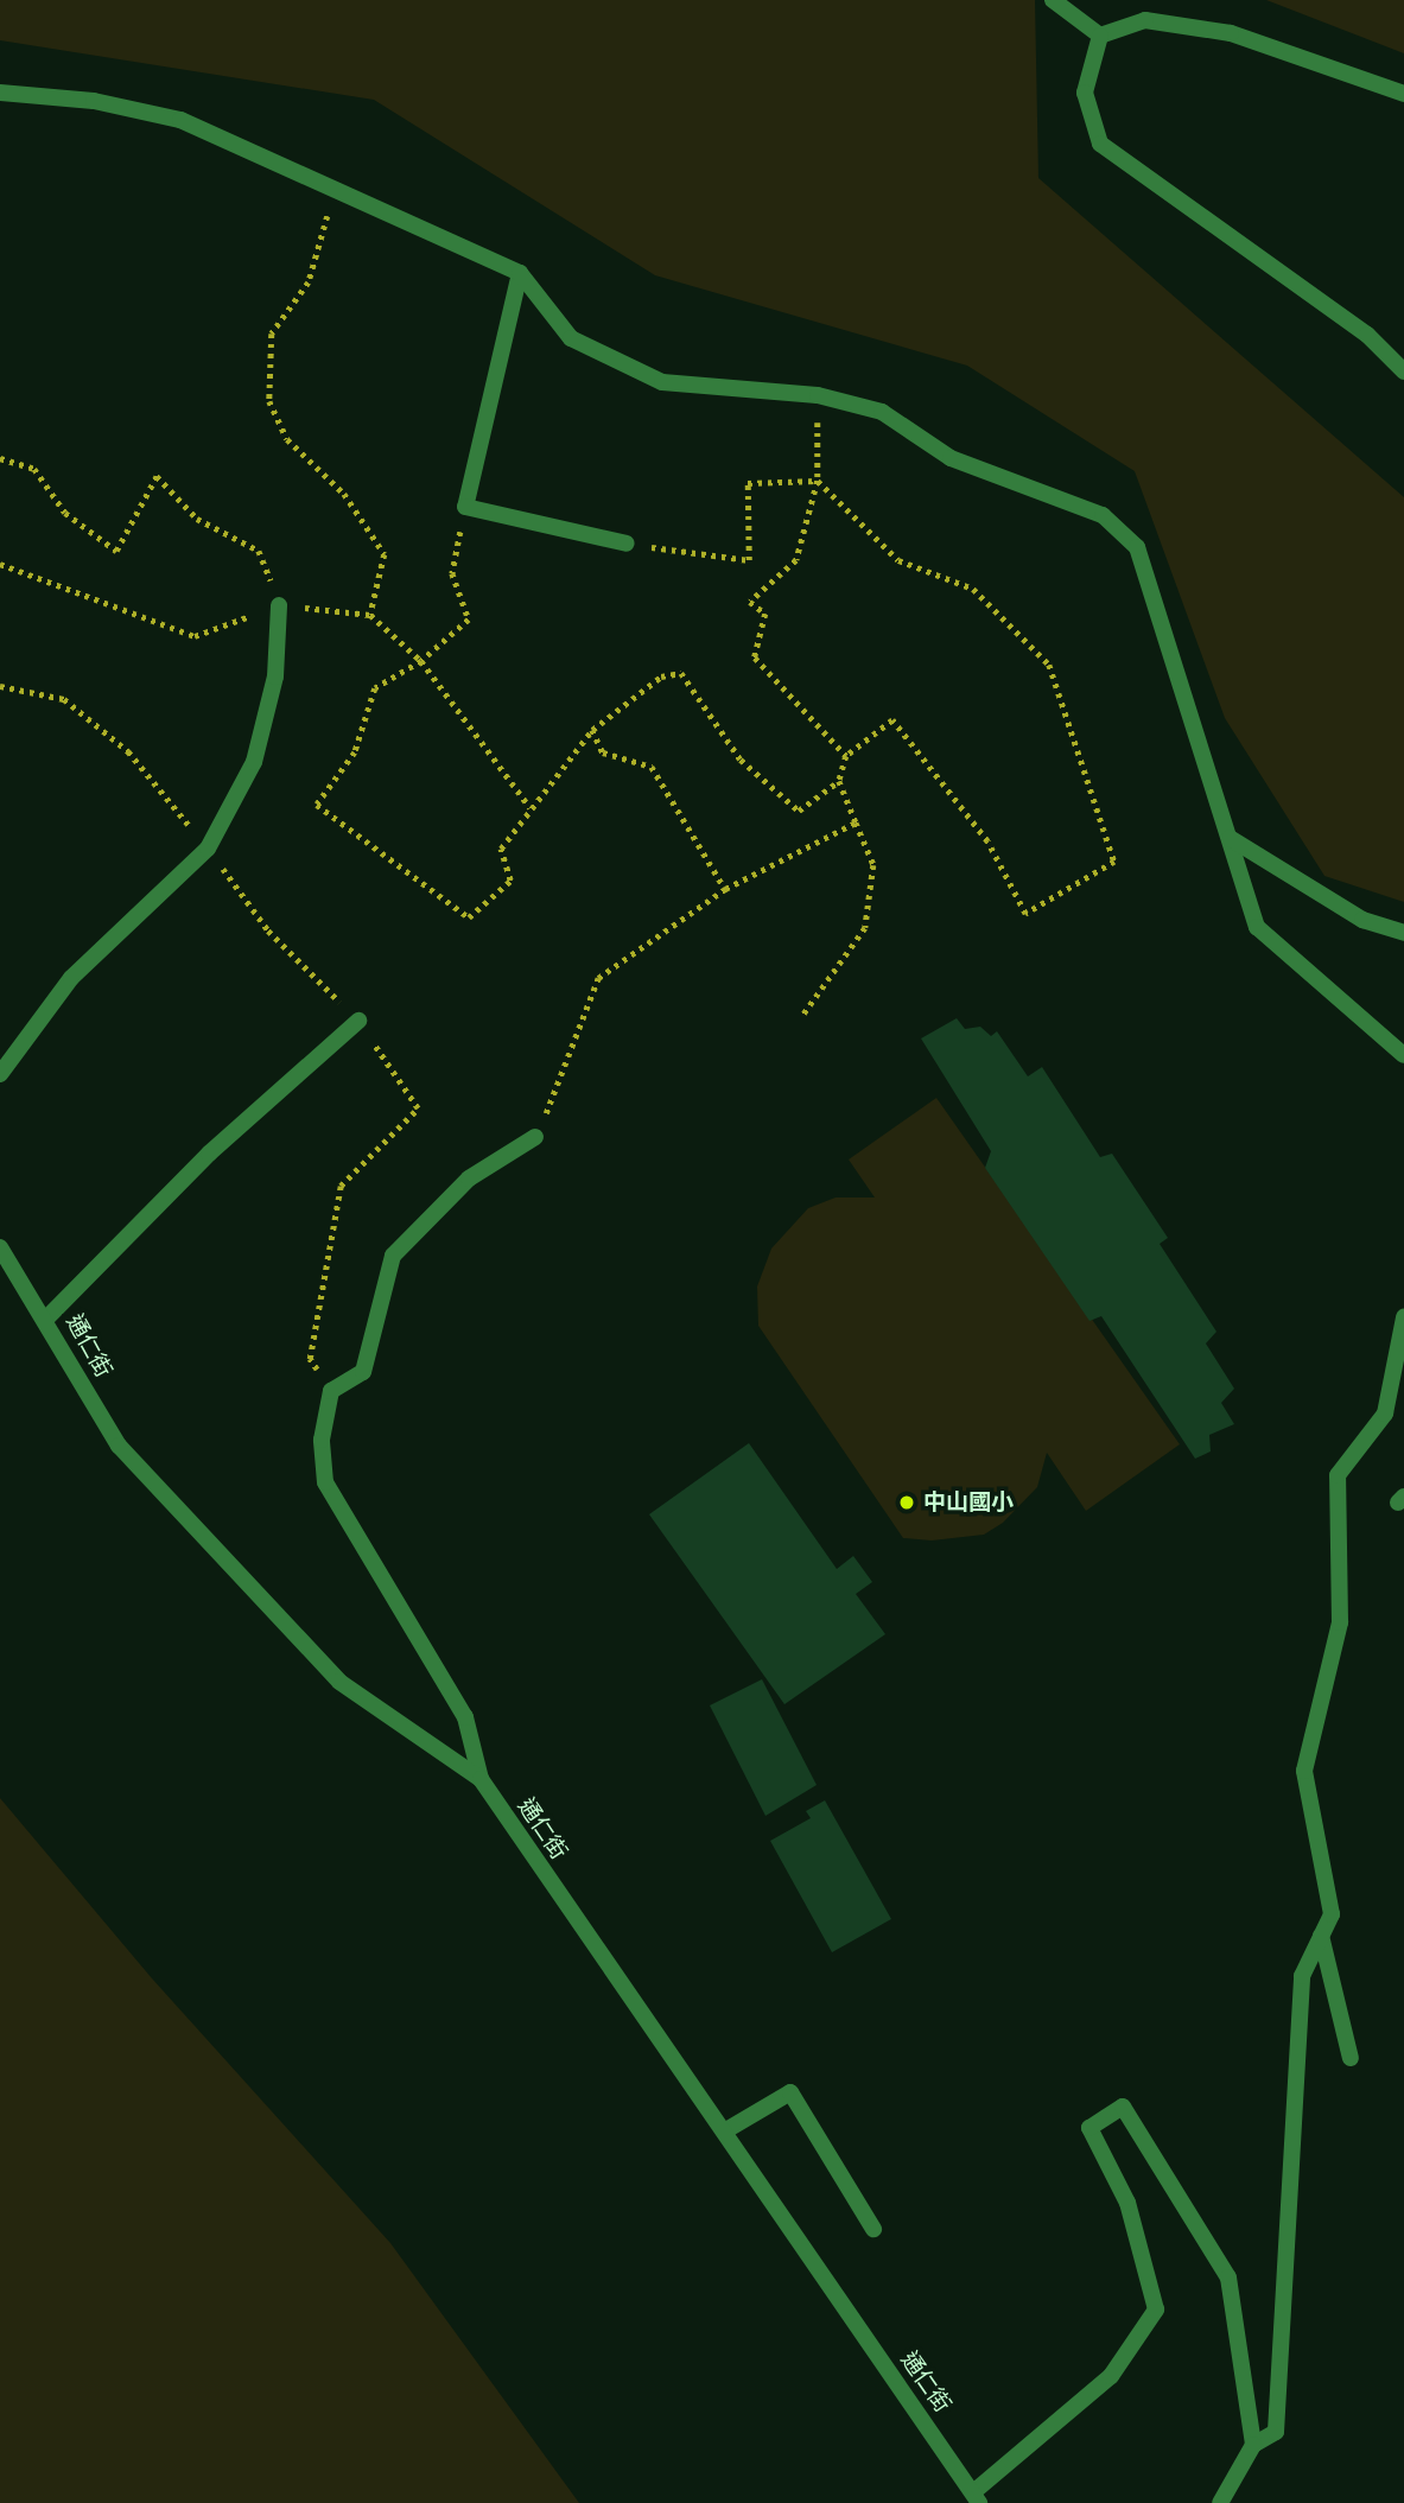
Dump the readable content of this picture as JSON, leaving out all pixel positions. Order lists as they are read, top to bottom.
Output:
{
  "streets": {
    "street": ["通仁街"]
  },
  "places": ["中山國小"]
}
